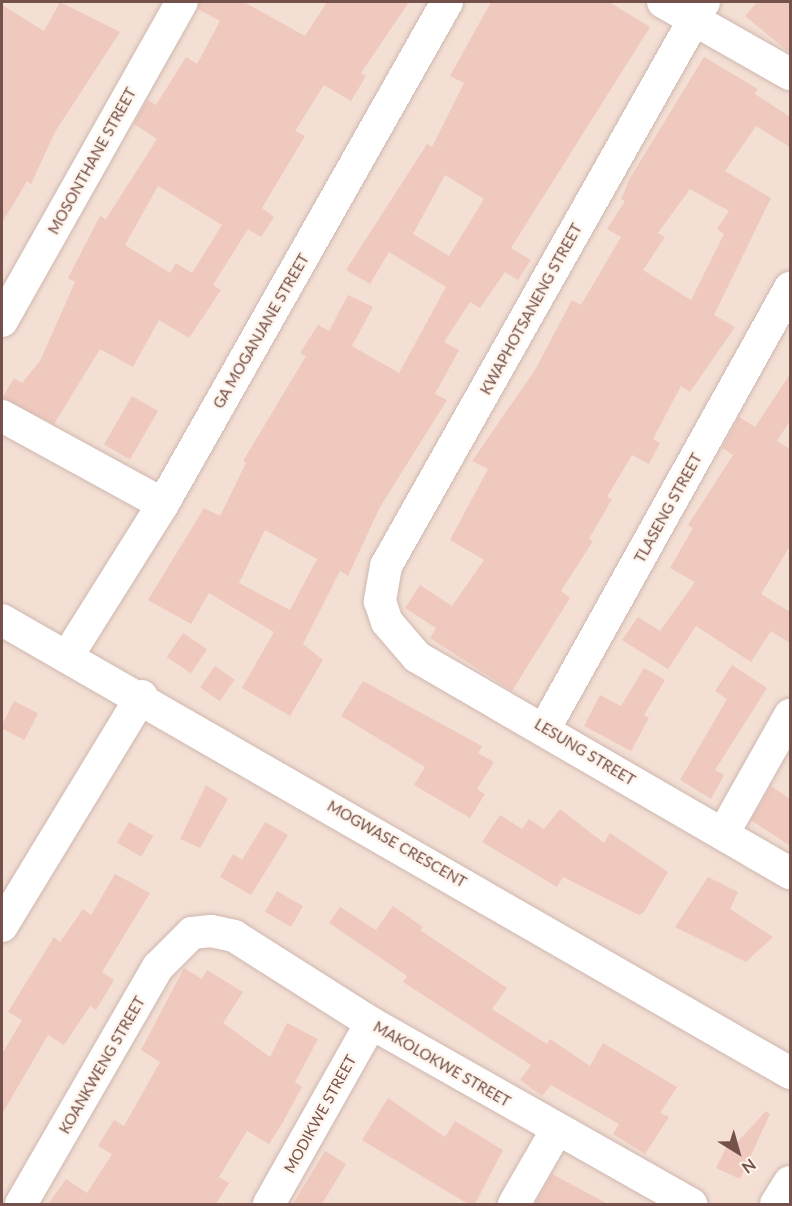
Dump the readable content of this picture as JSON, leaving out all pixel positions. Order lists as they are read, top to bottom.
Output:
{
  "streets": {
    "street": [
      "MOSONTHANE STREET",
      "KWAPHOTSANENG STREET",
      "GA MOGANJANE STREET",
      "TLASENG STREET",
      "LESUNG STREET",
      "MOGWASE CRESCENT",
      "MAKOLOKWE STREET",
      "KOANKWENG STREET",
      "MODIKWE STREET"
    ]
  },
  "crossings": [
    ["KWAPHOTSANENG STREET", "LESUNG STREET"],
    ["GA MOGANJANE STREET", "MOGWASE CRESCENT"],
    ["TLASENG STREET", "LESUNG STREET"],
    ["MAKOLOKWE STREET", "KOANKWENG STREET"],
    ["MAKOLOKWE STREET", "MODIKWE STREET"]
  ],
  "north": "bottom right"
}
